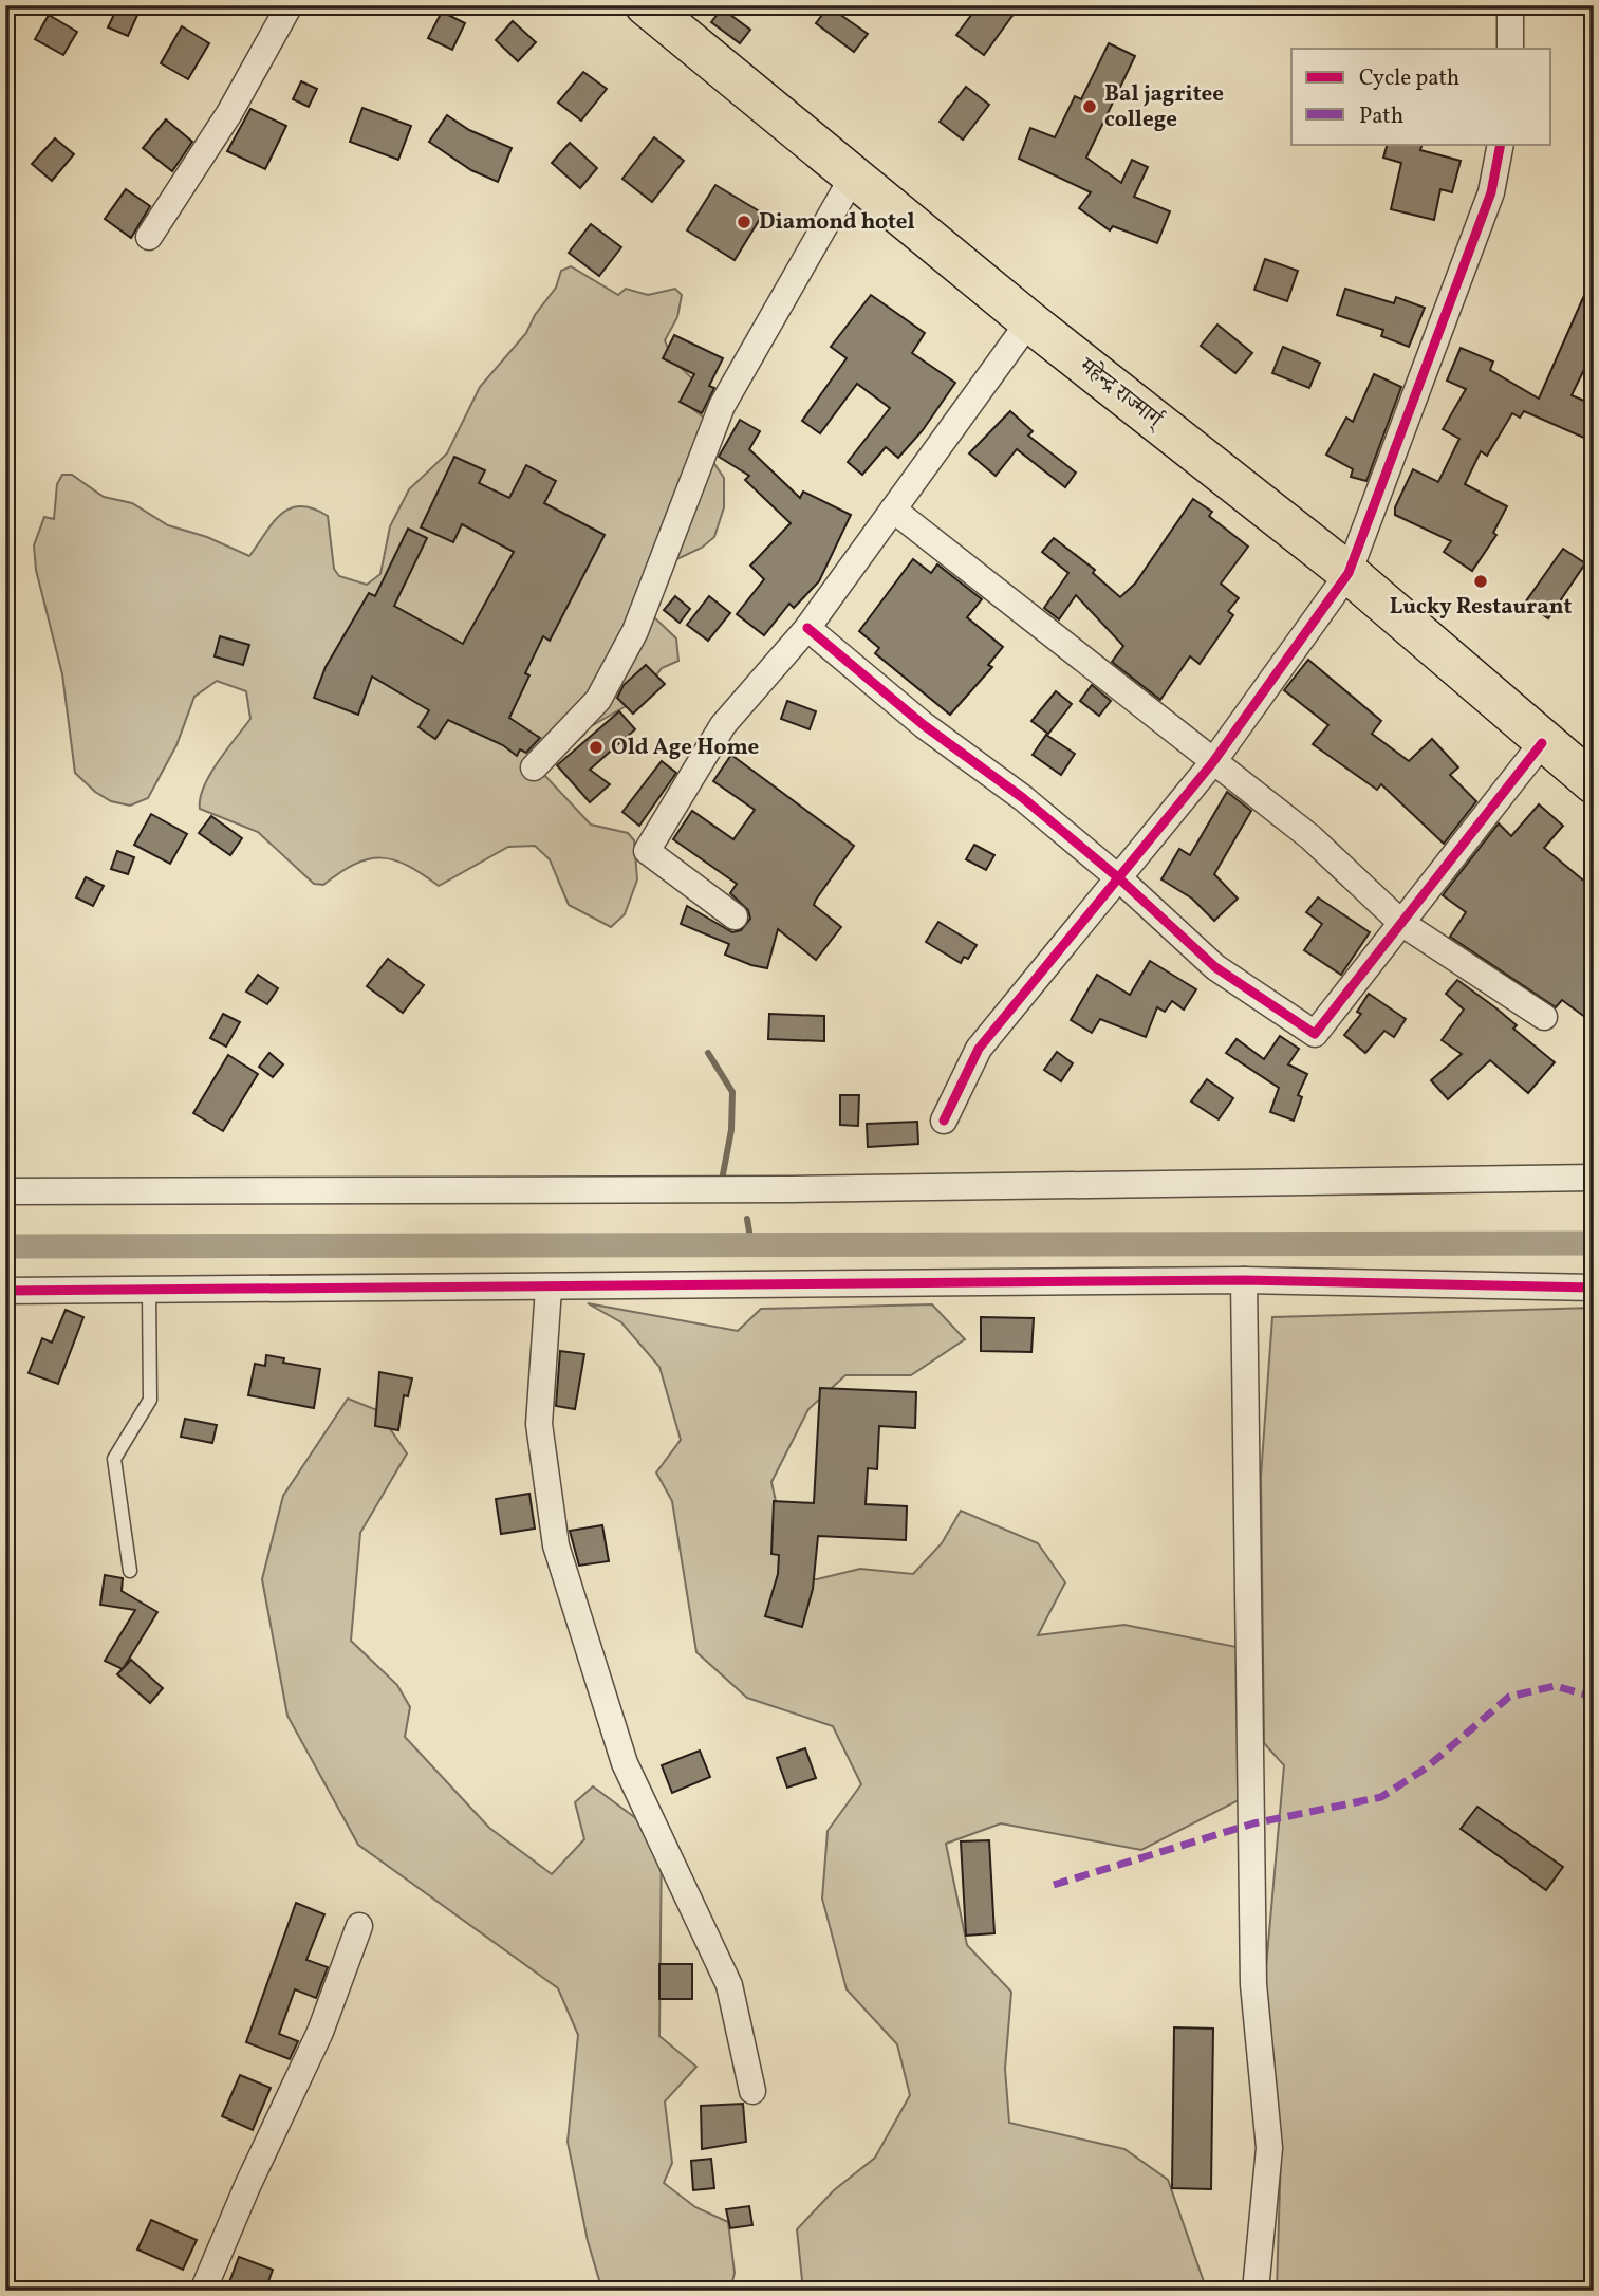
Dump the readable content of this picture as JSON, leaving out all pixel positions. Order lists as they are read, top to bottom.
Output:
{
  "streets": {
    "highway": ["महेन्द्र राज्मार्ग्"]
  },
  "places": [
    "Bal jagritee college",
    "Diamond hotel",
    "Lucky Restaurant",
    "Old Age Home"
  ],
  "legend": ["Cycle path", "Path"]
}
